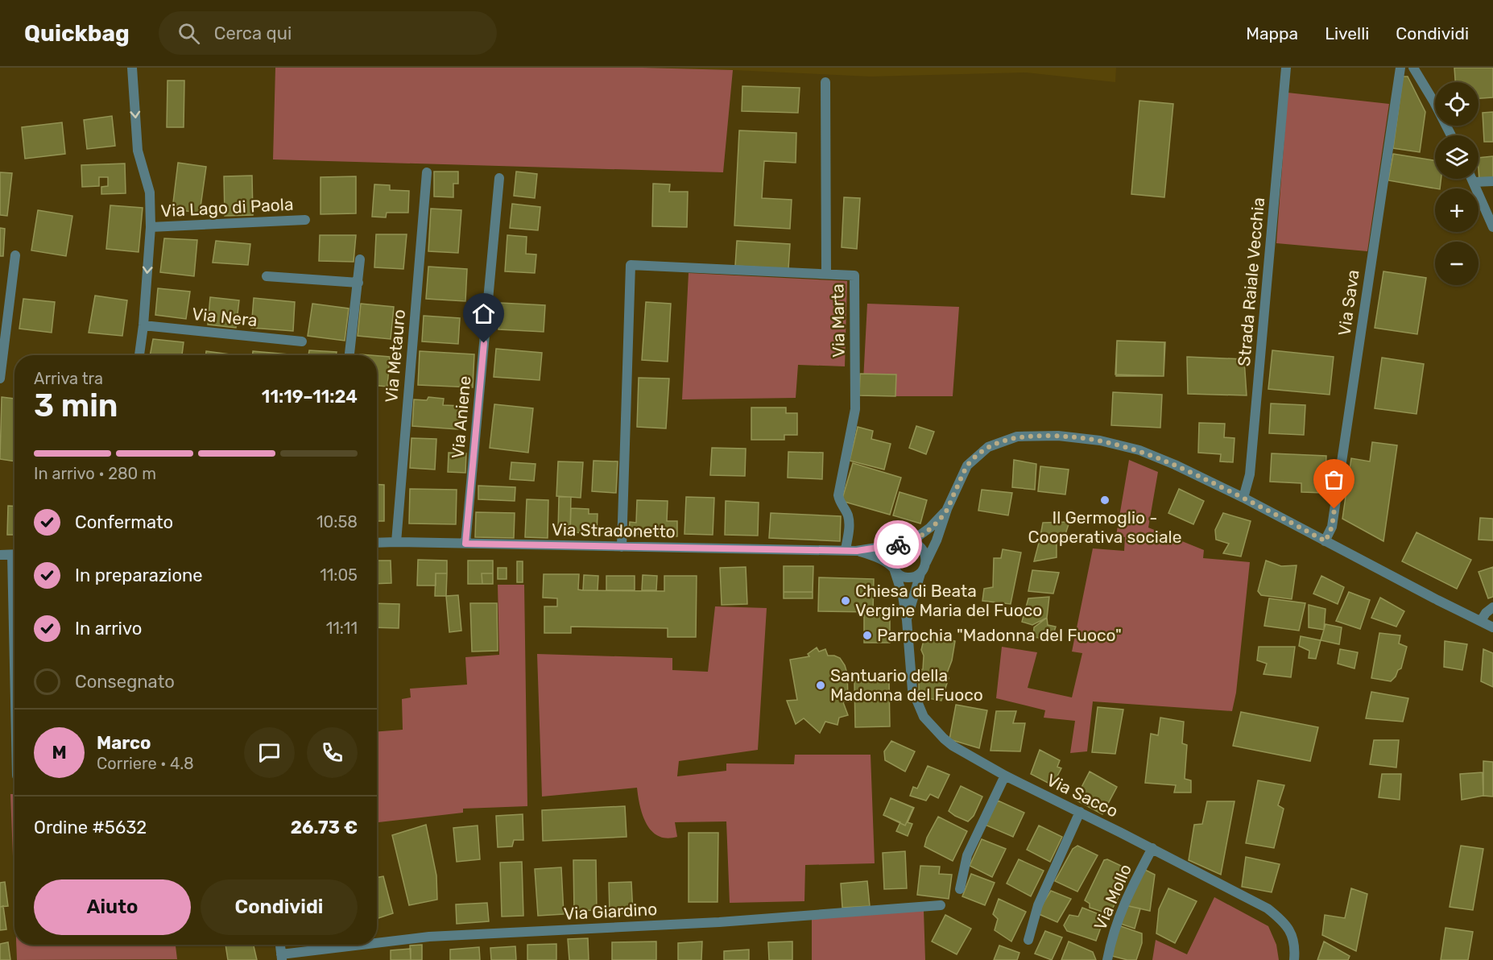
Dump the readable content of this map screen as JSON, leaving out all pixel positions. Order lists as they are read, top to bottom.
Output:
{
  "streets": {
    "street": [
      "Via Lago di Paola",
      "Strada Raiale Vecchia",
      "Via Sava",
      "Via Nera",
      "Via Marta",
      "Via Metauro",
      "Via Aniene",
      "Via Stradonetto",
      "Via Sacco",
      "Via Mollo",
      "Via Giardino"
    ]
  },
  "crossings": [
    ["Strada Raiale Vecchia", "Via Stradonetto"],
    ["Via Sava", "Via Stradonetto"],
    ["Via Marta", "Via Stradonetto"],
    ["Via Metauro", "Via Stradonetto"],
    ["Via Aniene", "Via Stradonetto"],
    ["Via Stradonetto", "Via Sacco"],
    ["Via Sacco", "Via Mollo"]
  ],
  "places": [
    "Il Germoglio - Cooperativa sociale",
    "Chiesa di Beata Vergine Maria del Fuoco",
    "Parrochia \"Madonna del Fuoco\"",
    "Santuario della Madonna del Fuoco"
  ],
  "page": {
    "header": "Quickbag",
    "search": "Cerca qui",
    "nav": ["Mappa", "Livelli", "Condividi"],
    "map_buttons": ["+", "−"],
    "heading": ["3 min", "Arriva tra", "11:19–11:24"],
    "panel": [
      "Marco",
      "Corriere · 4.8",
      "Ordine #5632",
      "26.73 €"
    ],
    "bar": "In arrivo · 280 m",
    "list": [
      ["Confermato", "10:58"],
      ["In preparazione", "11:05"],
      ["In arrivo", "11:11"],
      "Consegnato"
    ],
    "round": "M",
    "buttons": ["Aiuto", "Condividi"]
  }
}
